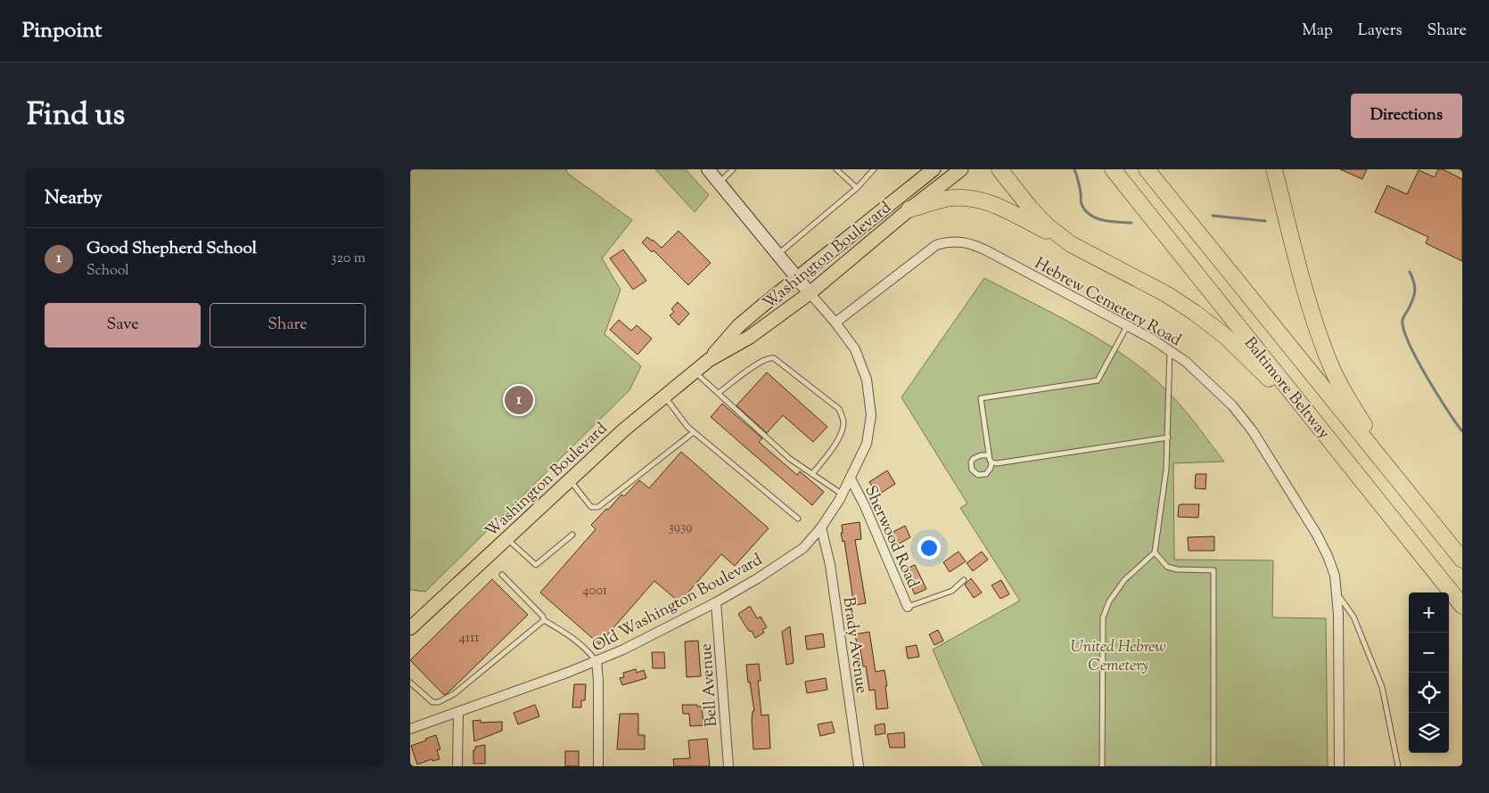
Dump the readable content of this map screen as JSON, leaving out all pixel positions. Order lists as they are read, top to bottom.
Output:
{
  "streets": {
    "highway": ["Baltimore Beltway"],
    "main road": ["Washington Boulevard"],
    "street": [
      "Hebrew Cemetery Road",
      "Sherwood Road",
      "Old Washington Boulevard",
      "Brady Avenue",
      "Bell Avenue"
    ]
  },
  "crossings": [
    ["Washington Boulevard", "Old Washington Boulevard"],
    ["Hebrew Cemetery Road", "Old Washington Boulevard"],
    ["Sherwood Road", "Old Washington Boulevard"],
    ["Old Washington Boulevard", "Brady Avenue"],
    ["Old Washington Boulevard", "Bell Avenue"]
  ],
  "parks": ["United Hebrew Cemetery"],
  "house_numbers": ["3939", "4001", "4111"],
  "page": {
    "header": "Pinpoint",
    "nav": ["Map", "Layers", "Share"],
    "title": "Find us",
    "buttons": [
      "Directions",
      ["Save", "Share"]
    ],
    "heading": "Nearby",
    "list": [
      {
        "mark": "1",
        "name": "Good Shepherd School",
        "note": "School",
        "value": "320 m"
      }
    ],
    "pins": "1",
    "map_buttons": ["+", "−"]
  }
}
